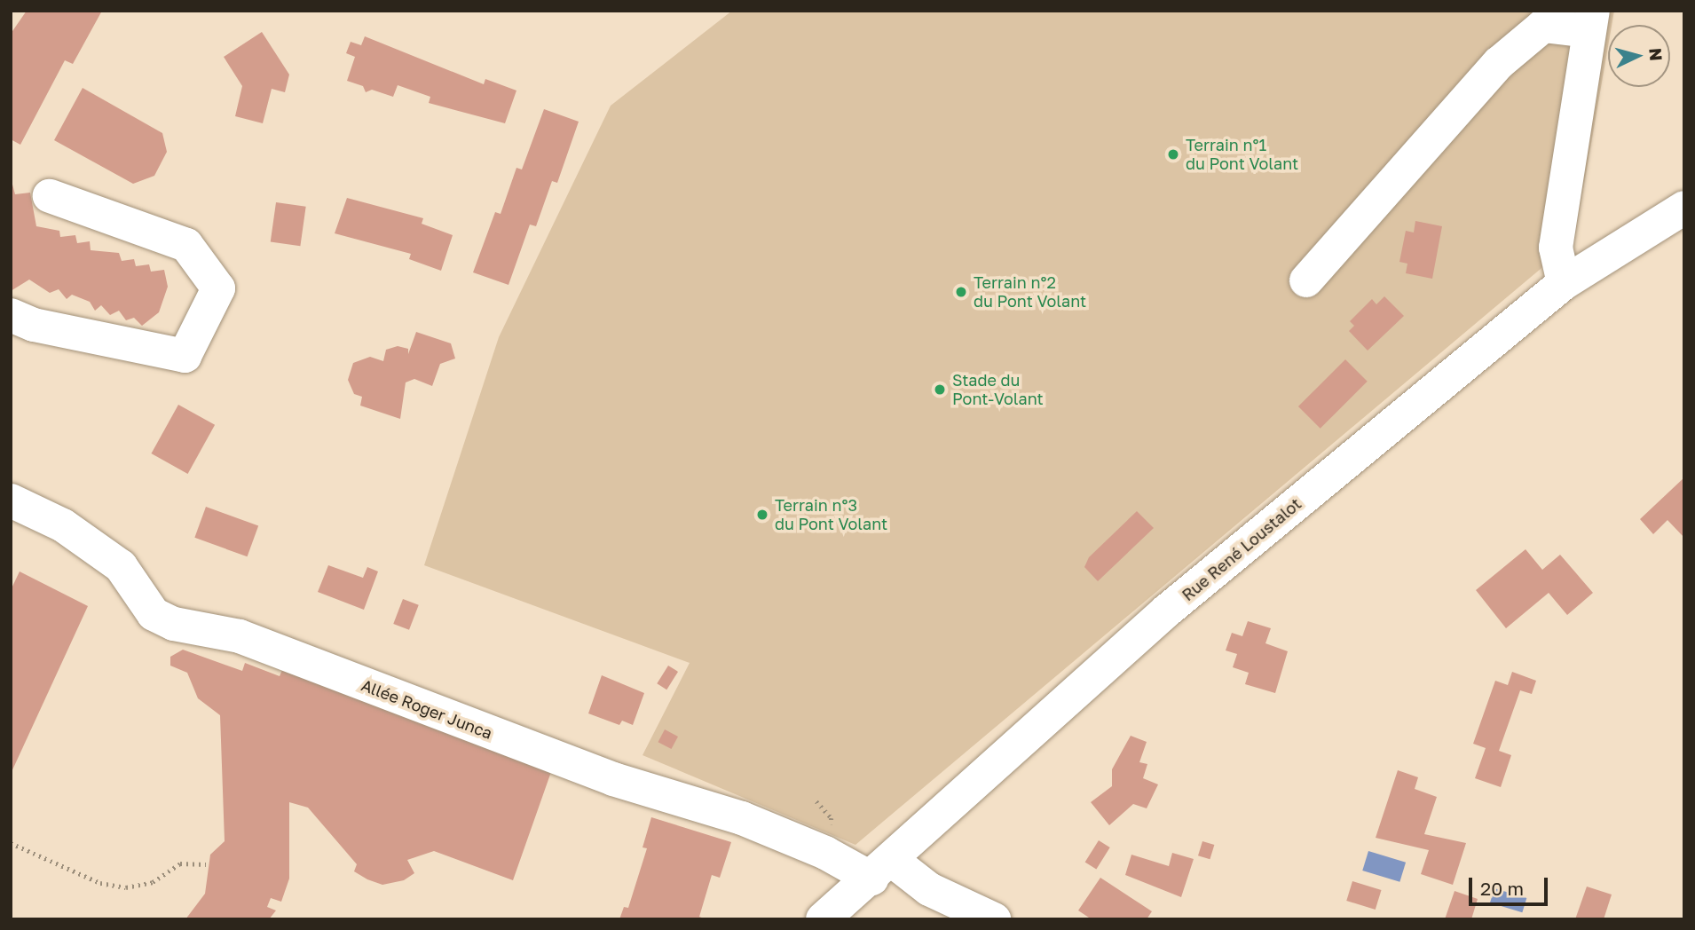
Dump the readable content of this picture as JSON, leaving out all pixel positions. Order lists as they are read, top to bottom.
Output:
{
  "streets": {
    "street": ["Rue René Loustalot", "Allée Roger Junca"]
  },
  "crossings": [
    ["Rue René Loustalot", "Allée Roger Junca"]
  ],
  "places": [
    "Terrain n°1 du Pont Volant",
    "Terrain n°2 du Pont Volant",
    "Stade du Pont-Volant",
    "Terrain n°3 du Pont Volant"
  ],
  "scale_bar": "20 m",
  "north": "right"
}
